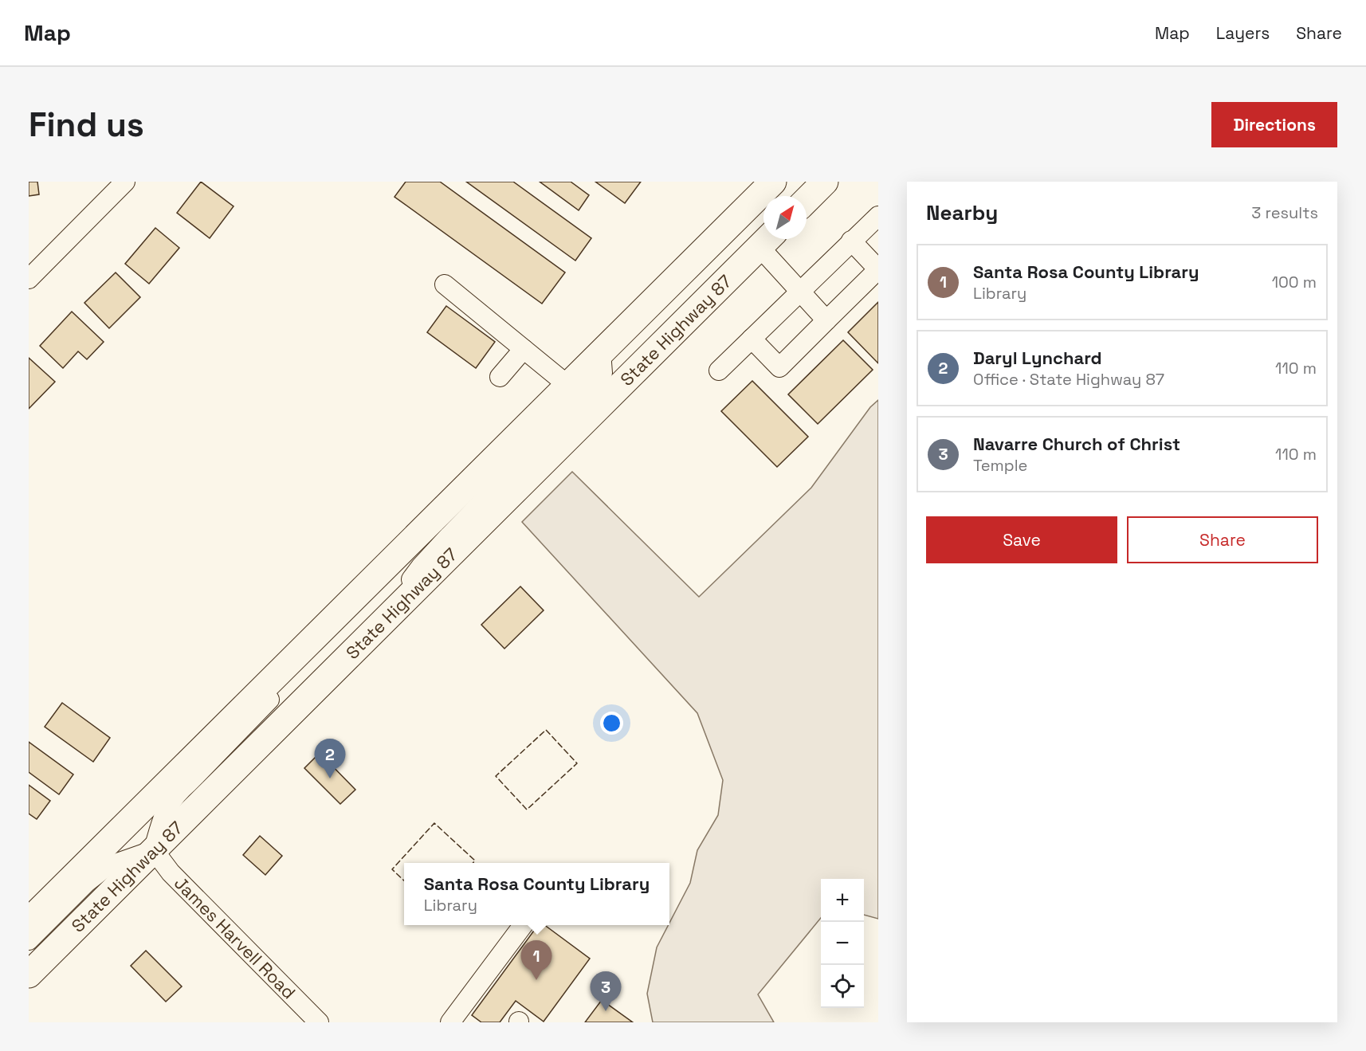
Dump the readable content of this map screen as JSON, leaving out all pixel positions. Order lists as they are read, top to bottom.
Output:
{
  "streets": {
    "highway": ["State Highway 87"],
    "street": ["James Harvell Road"]
  },
  "crossings": [
    ["State Highway 87", "James Harvell Road"]
  ],
  "north": "top right",
  "page": {
    "header": "Map",
    "nav": ["Map", "Layers", "Share"],
    "buttons": [
      "Directions",
      ["Save", "Share"]
    ],
    "title": "Find us",
    "heading": ["Nearby", "3 results"],
    "list": [
      {
        "mark": "1",
        "name": "Santa Rosa County Library",
        "note": "Library",
        "value": "100 m"
      },
      {
        "mark": "2",
        "name": "Daryl Lynchard",
        "note": "Office · State Highway 87",
        "value": "110 m"
      },
      {
        "mark": "3",
        "name": "Navarre Church of Christ",
        "note": "Temple",
        "value": "110 m"
      }
    ],
    "pins": ["2", "1", "3"],
    "popup": ["Santa Rosa County Library", "Library"],
    "map_buttons": ["+", "−"]
  }
}
